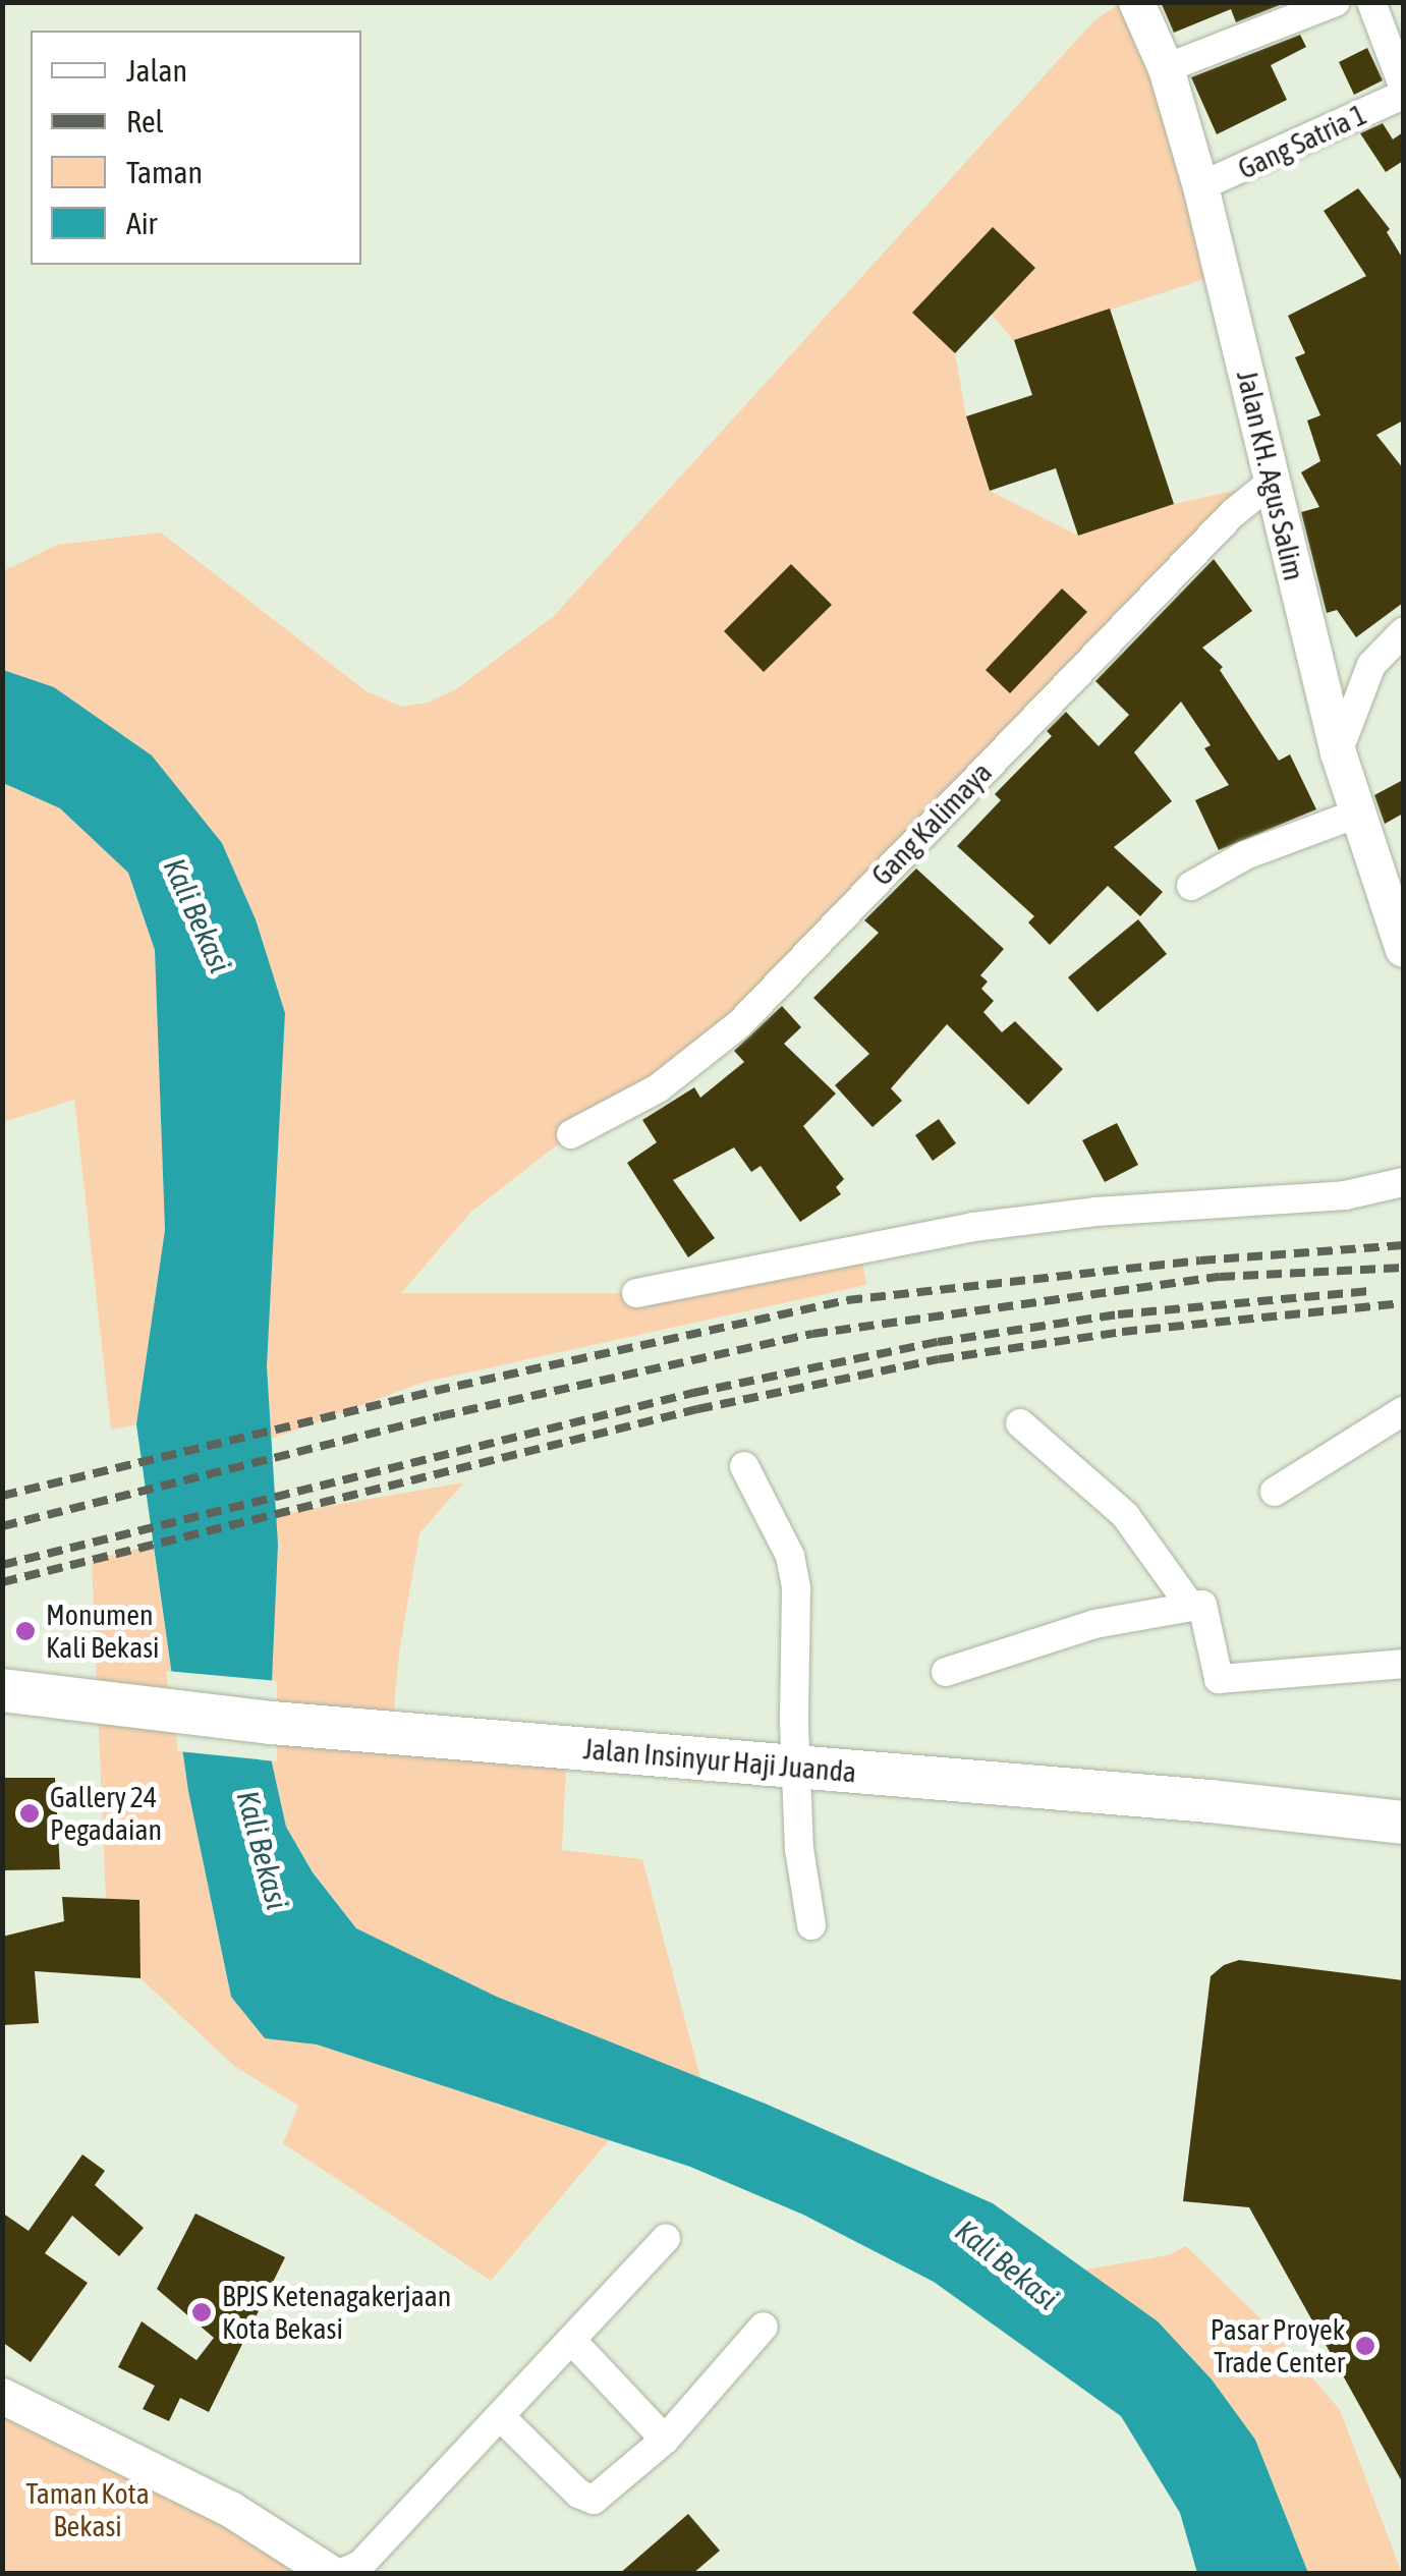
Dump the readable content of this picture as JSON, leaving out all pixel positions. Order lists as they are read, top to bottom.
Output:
{
  "streets": {
    "main road": ["Jalan Insinyur Haji Juanda"],
    "street": ["Gang Satria 1", "Jalan KH. Agus Salim", "Gang Kalimaya"]
  },
  "crossings": [
    ["Gang Satria 1", "Jalan KH. Agus Salim"],
    ["Jalan KH. Agus Salim", "Gang Kalimaya"]
  ],
  "water": ["Kali Bekasi"],
  "parks": ["Taman Kota Bekasi"],
  "places": [
    "Monumen Kali Bekasi",
    "Gallery 24 Pegadaian",
    "BPJS Ketenagakerjaan Kota Bekasi",
    "Pasar Proyek Trade Center"
  ],
  "legend": [
    "Jalan",
    "Rel",
    "Taman",
    "Air"
  ]
}
